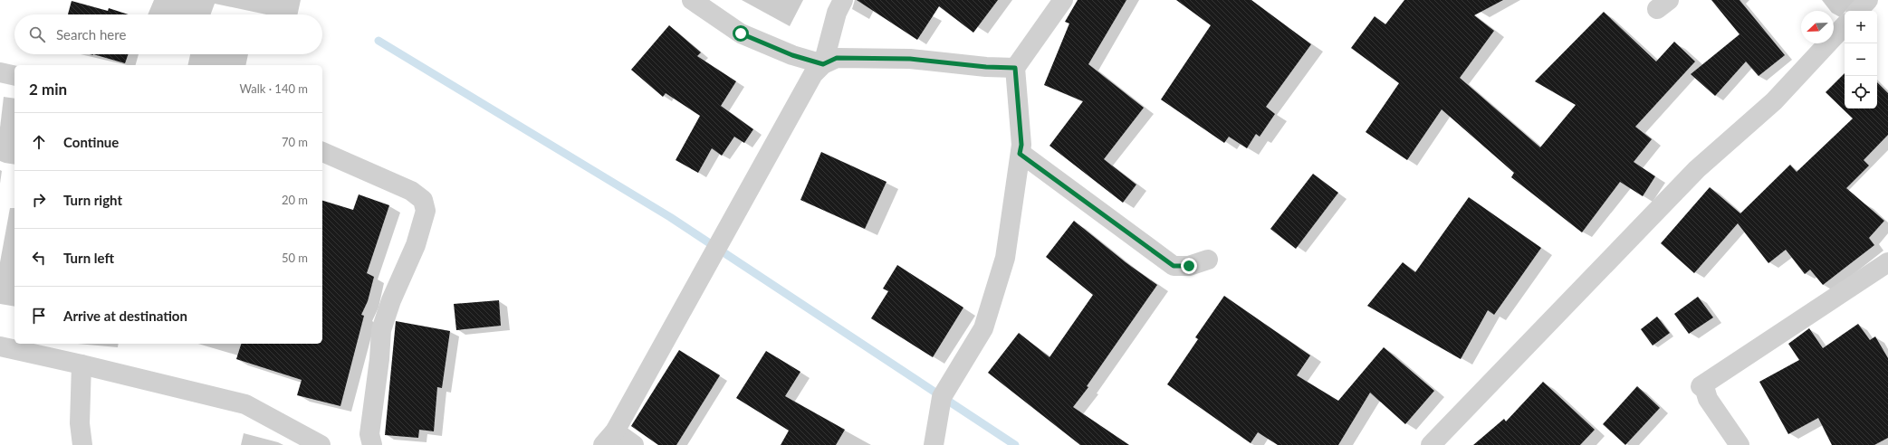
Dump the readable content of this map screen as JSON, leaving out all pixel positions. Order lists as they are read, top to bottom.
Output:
{
  "north": "bottom left",
  "page": {
    "map_buttons": ["+", "−"],
    "search": "Search here",
    "heading": ["2 min", "Walk · 140 m"],
    "list": [
      ["Continue", "70 m"],
      ["Turn right", "20 m"],
      ["Turn left", "50 m"],
      "Arrive at destination"
    ]
  }
}
